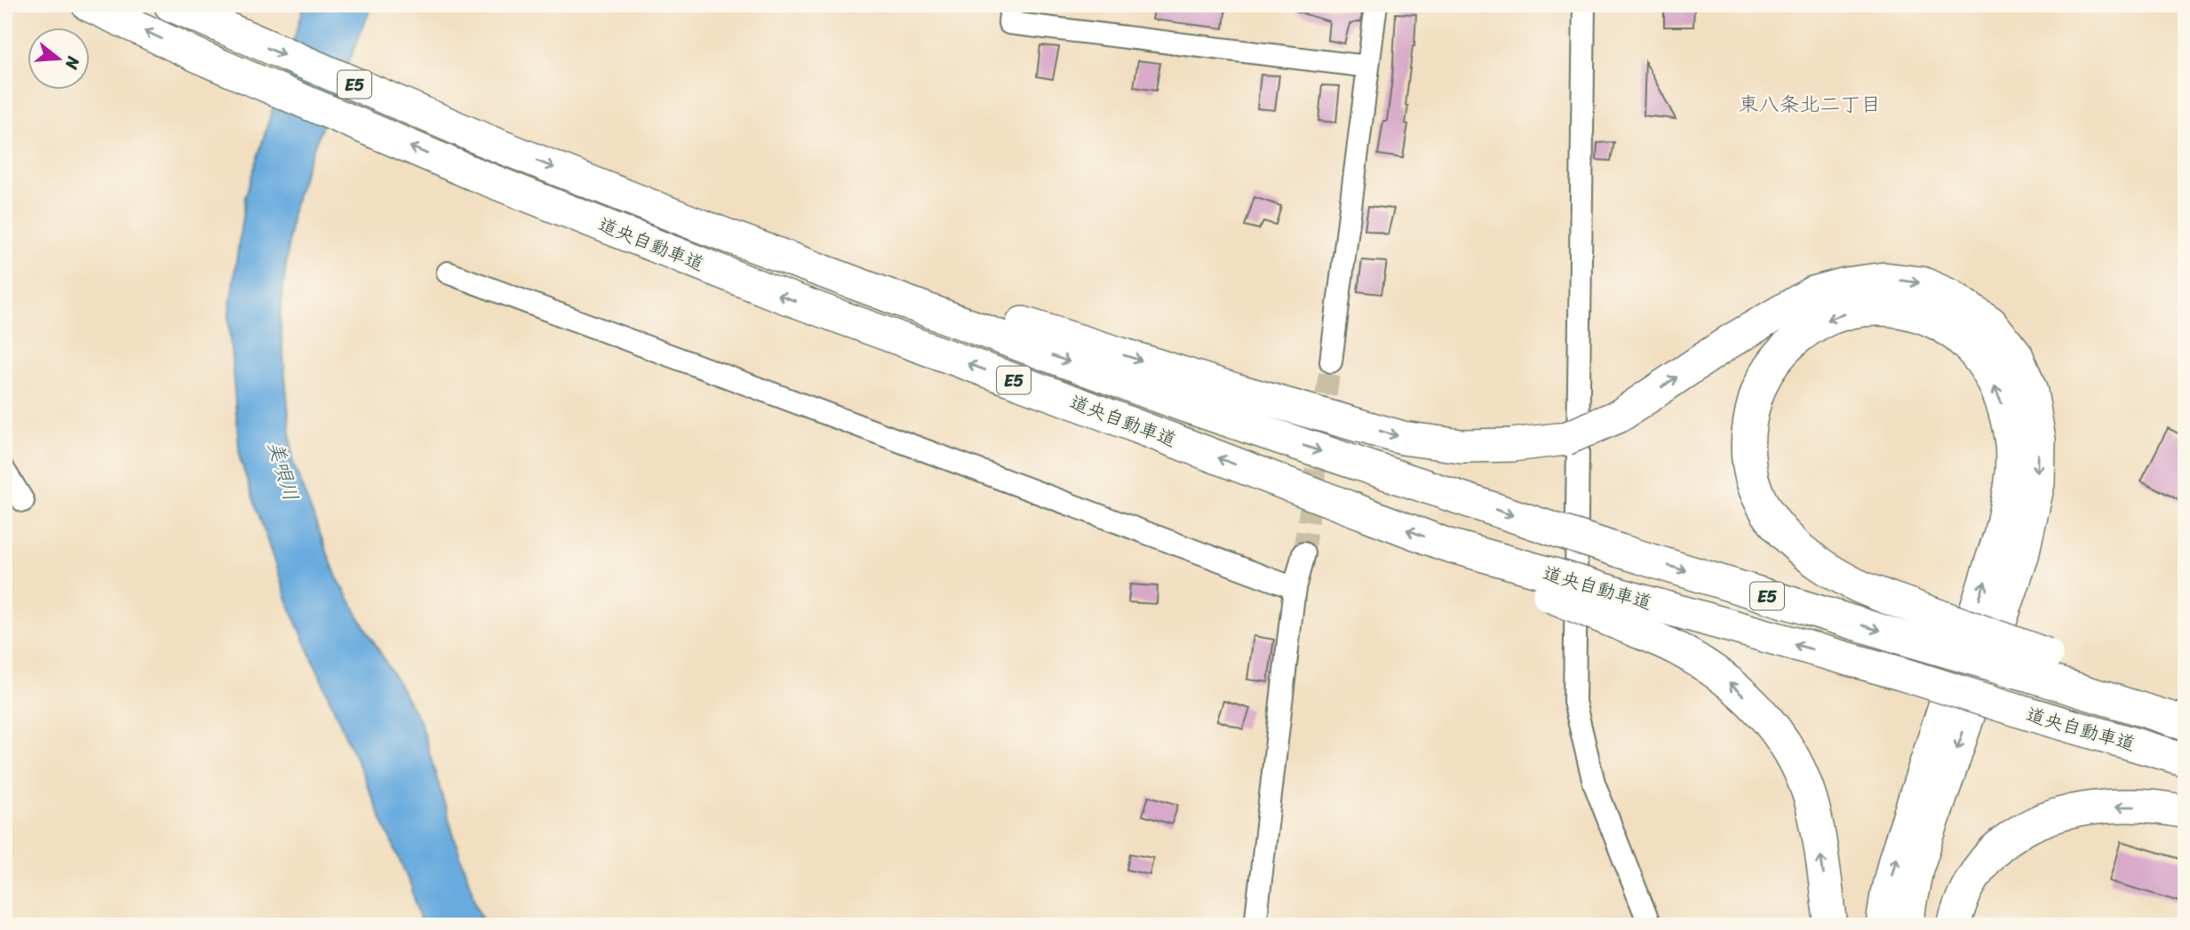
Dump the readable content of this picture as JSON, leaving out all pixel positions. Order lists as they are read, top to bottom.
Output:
{
  "streets": {
    "highway": ["E5", "道央自動車道"]
  },
  "districts": ["東八条北二丁目"],
  "water": ["美唄川"],
  "north": "right"
}
